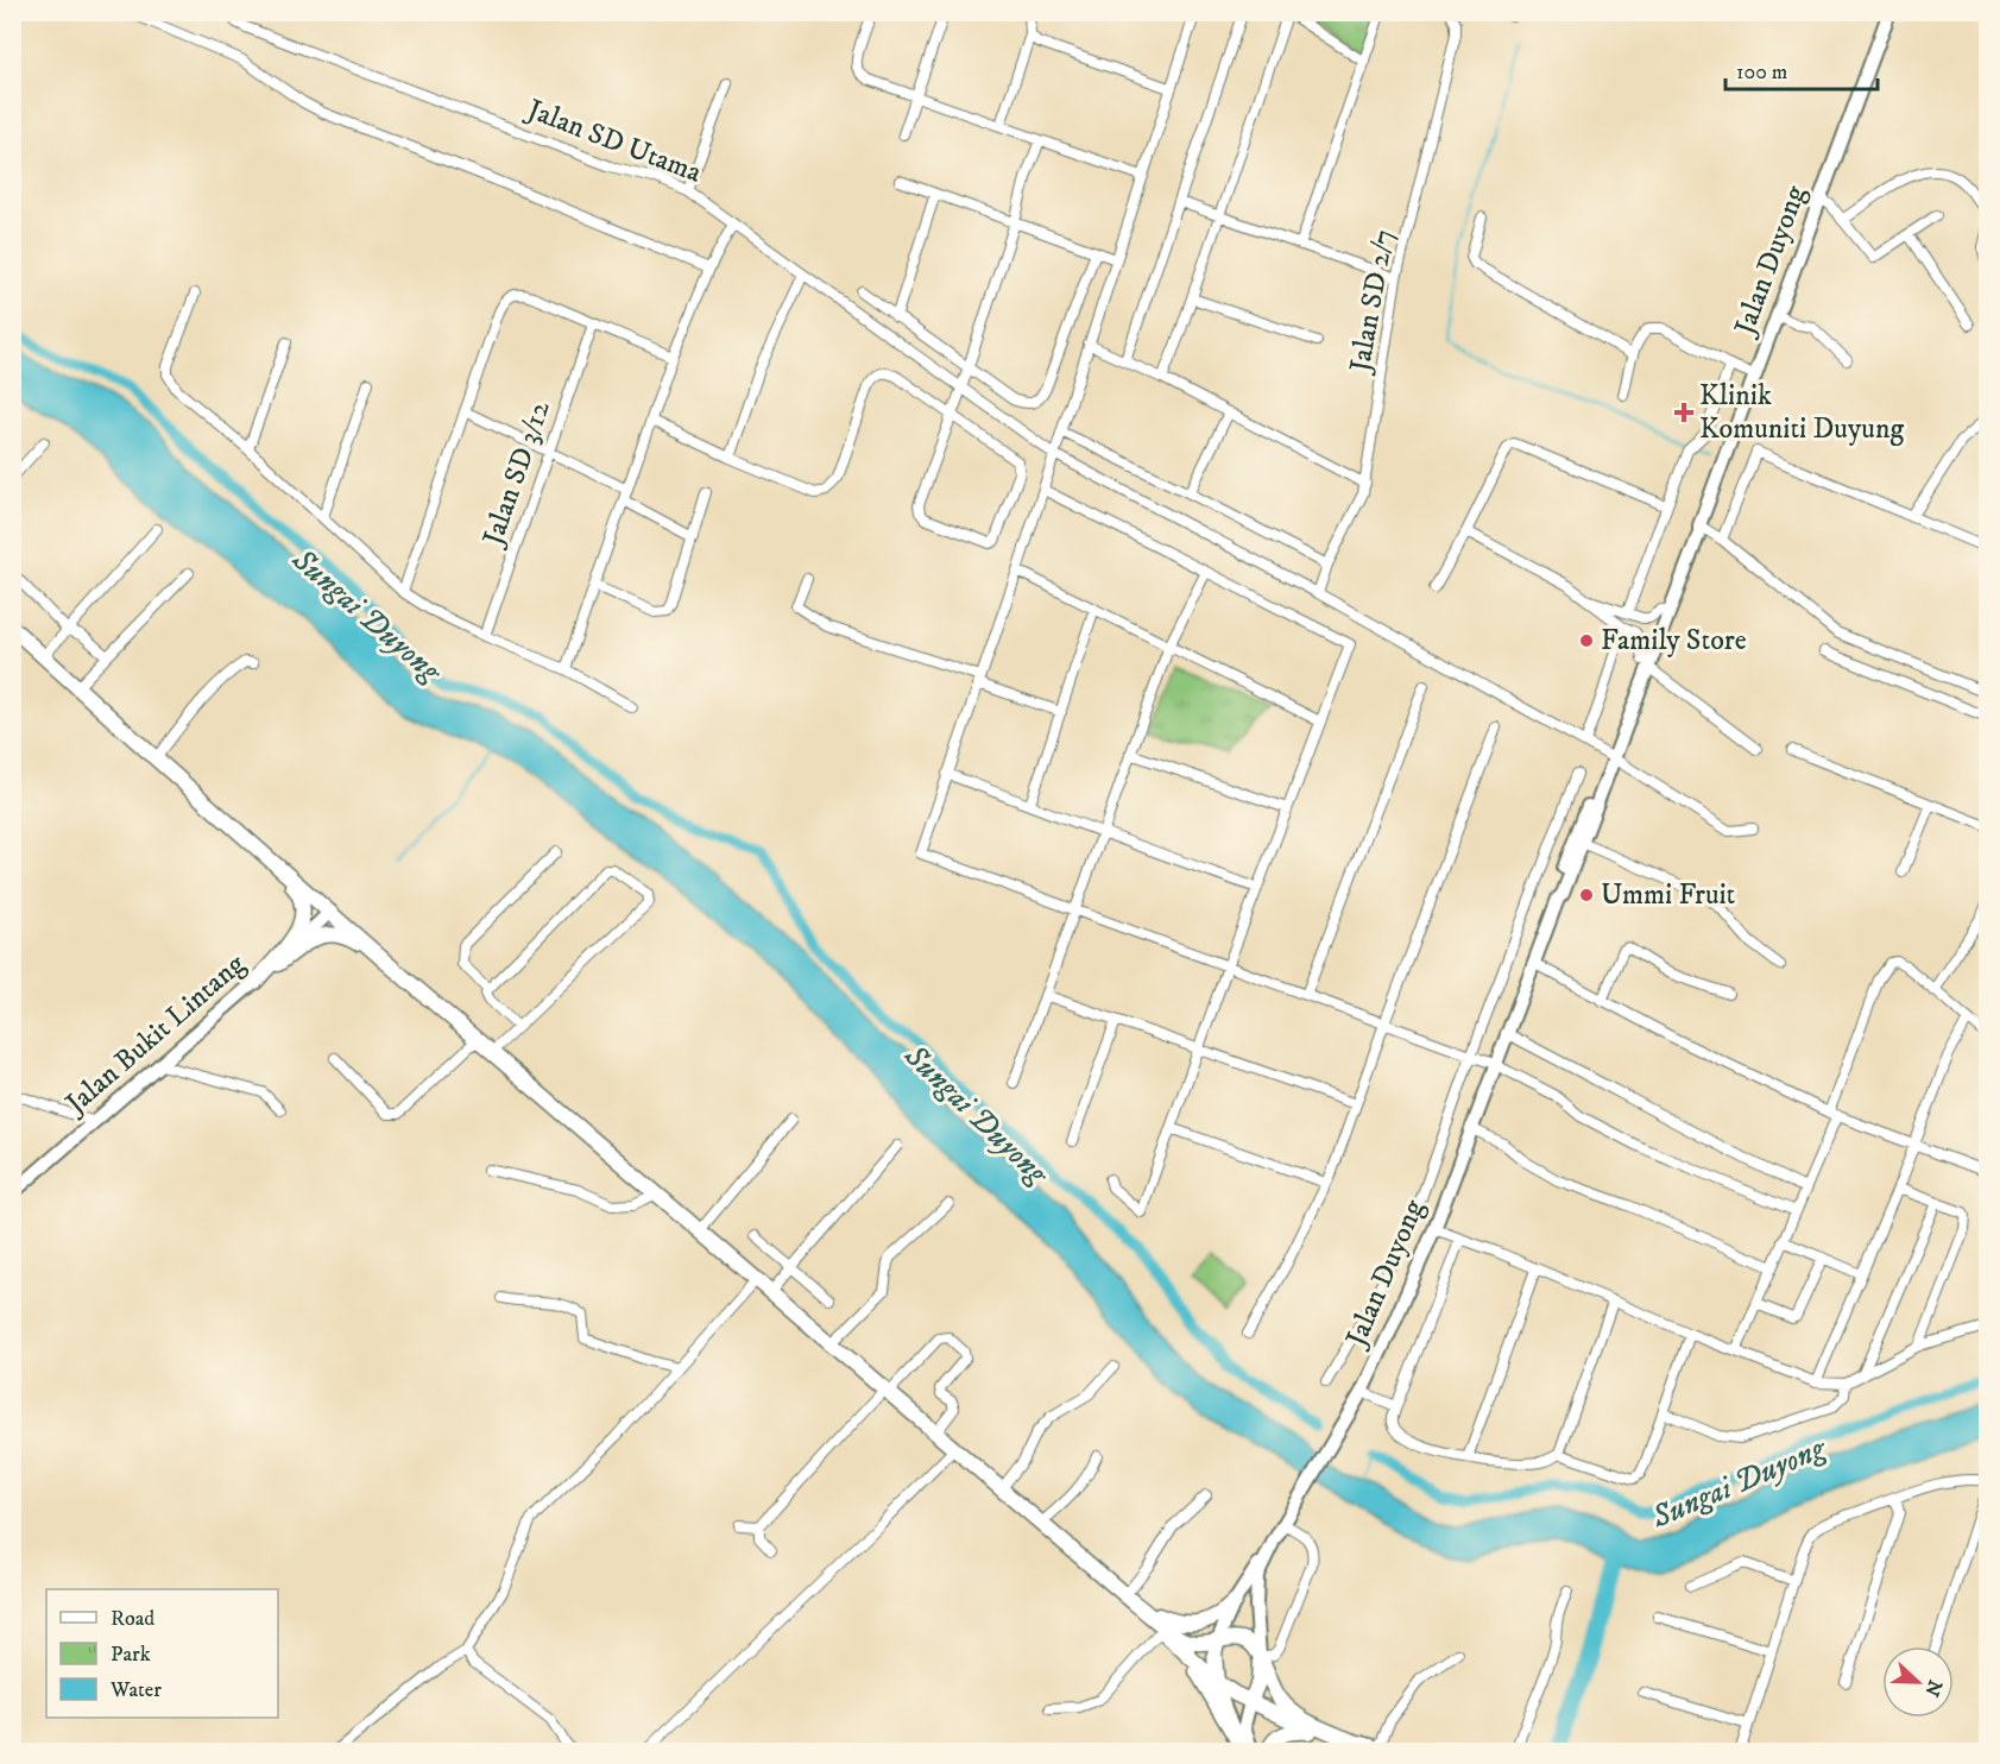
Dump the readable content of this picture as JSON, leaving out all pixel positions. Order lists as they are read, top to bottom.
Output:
{
  "streets": {
    "main road": ["Jalan Duyong", "Jalan Bukit Lintang"],
    "street": ["Jalan SD Utama", "Jalan SD 2/7", "Jalan SD 3/12"]
  },
  "crossings": [
    ["Jalan SD Utama", "Jalan Duyong"],
    ["Jalan SD Utama", "Jalan SD 2/7"]
  ],
  "water": ["Sungai Duyong"],
  "places": {
    "health": ["Klinik Komuniti Duyung"],
    "other": ["Family Store", "Ummi Fruit"]
  },
  "legend": ["Road", "Park", "Water"],
  "scale_bar": "100 m",
  "north": "right"
}
